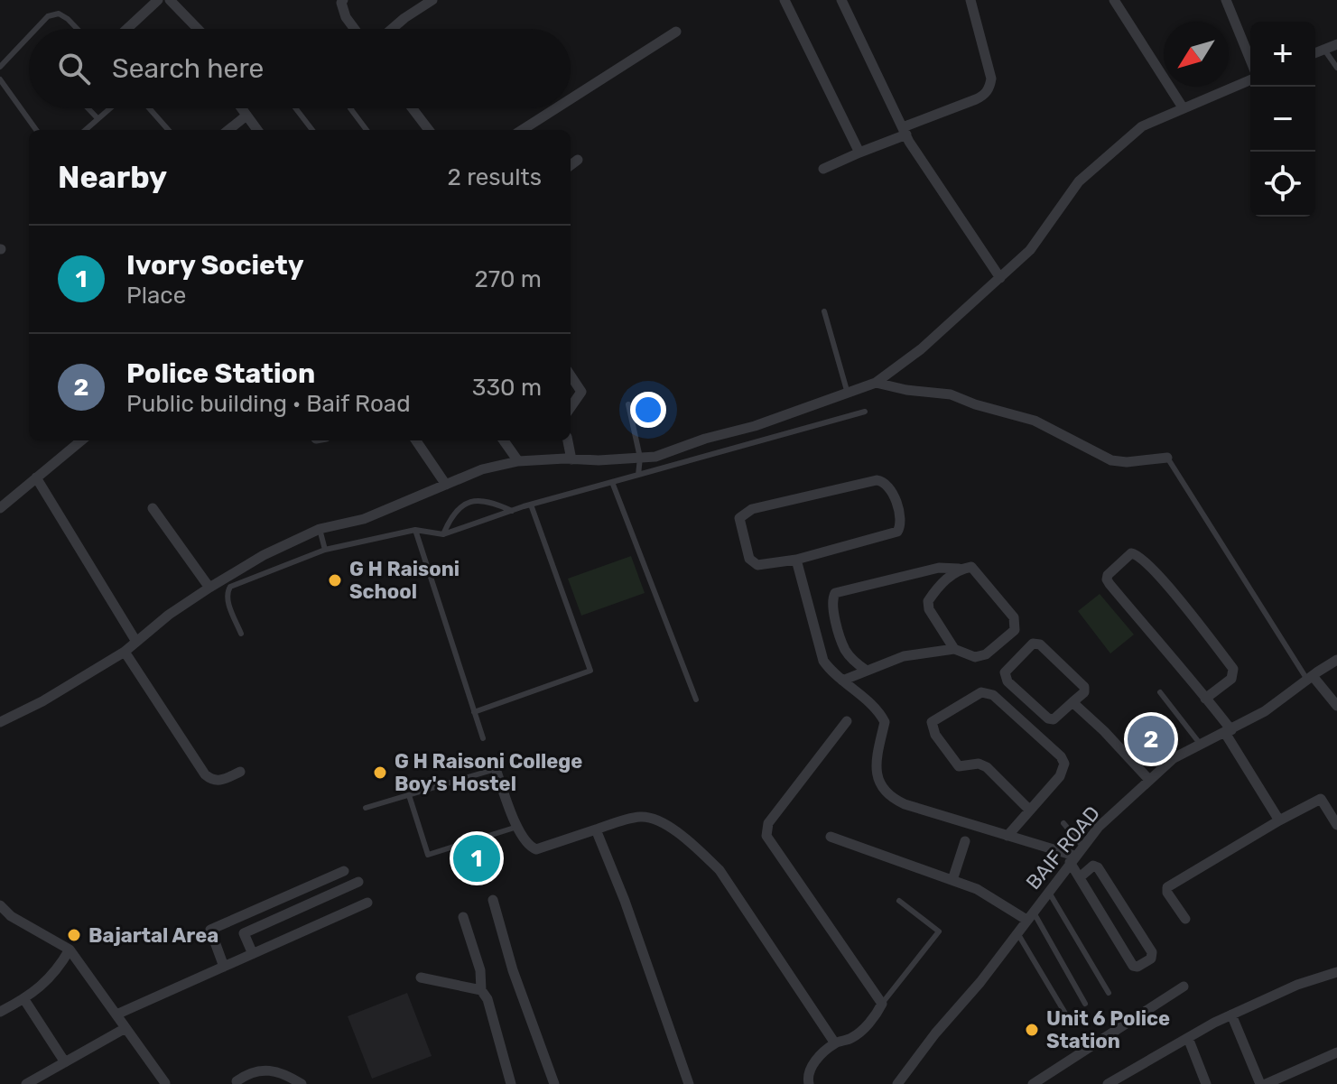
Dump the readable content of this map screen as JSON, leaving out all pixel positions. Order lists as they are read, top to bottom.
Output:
{
  "streets": {
    "street": ["BAIF ROAD"]
  },
  "places": [
    "G H Raisoni School",
    "G H Raisoni College Boy's Hostel",
    "Bajartal Area",
    "Unit 6 Police Station"
  ],
  "north": "bottom left",
  "page": {
    "map_buttons": ["+", "−"],
    "search": "Search here",
    "heading": ["Nearby", "2 results"],
    "list": [
      {
        "mark": "1",
        "name": "Ivory Society",
        "note": "Place",
        "value": "270 m"
      },
      {
        "mark": "2",
        "name": "Police Station",
        "note": "Public building · Baif Road",
        "value": "330 m"
      }
    ],
    "pins": ["2", "1"]
  }
}
